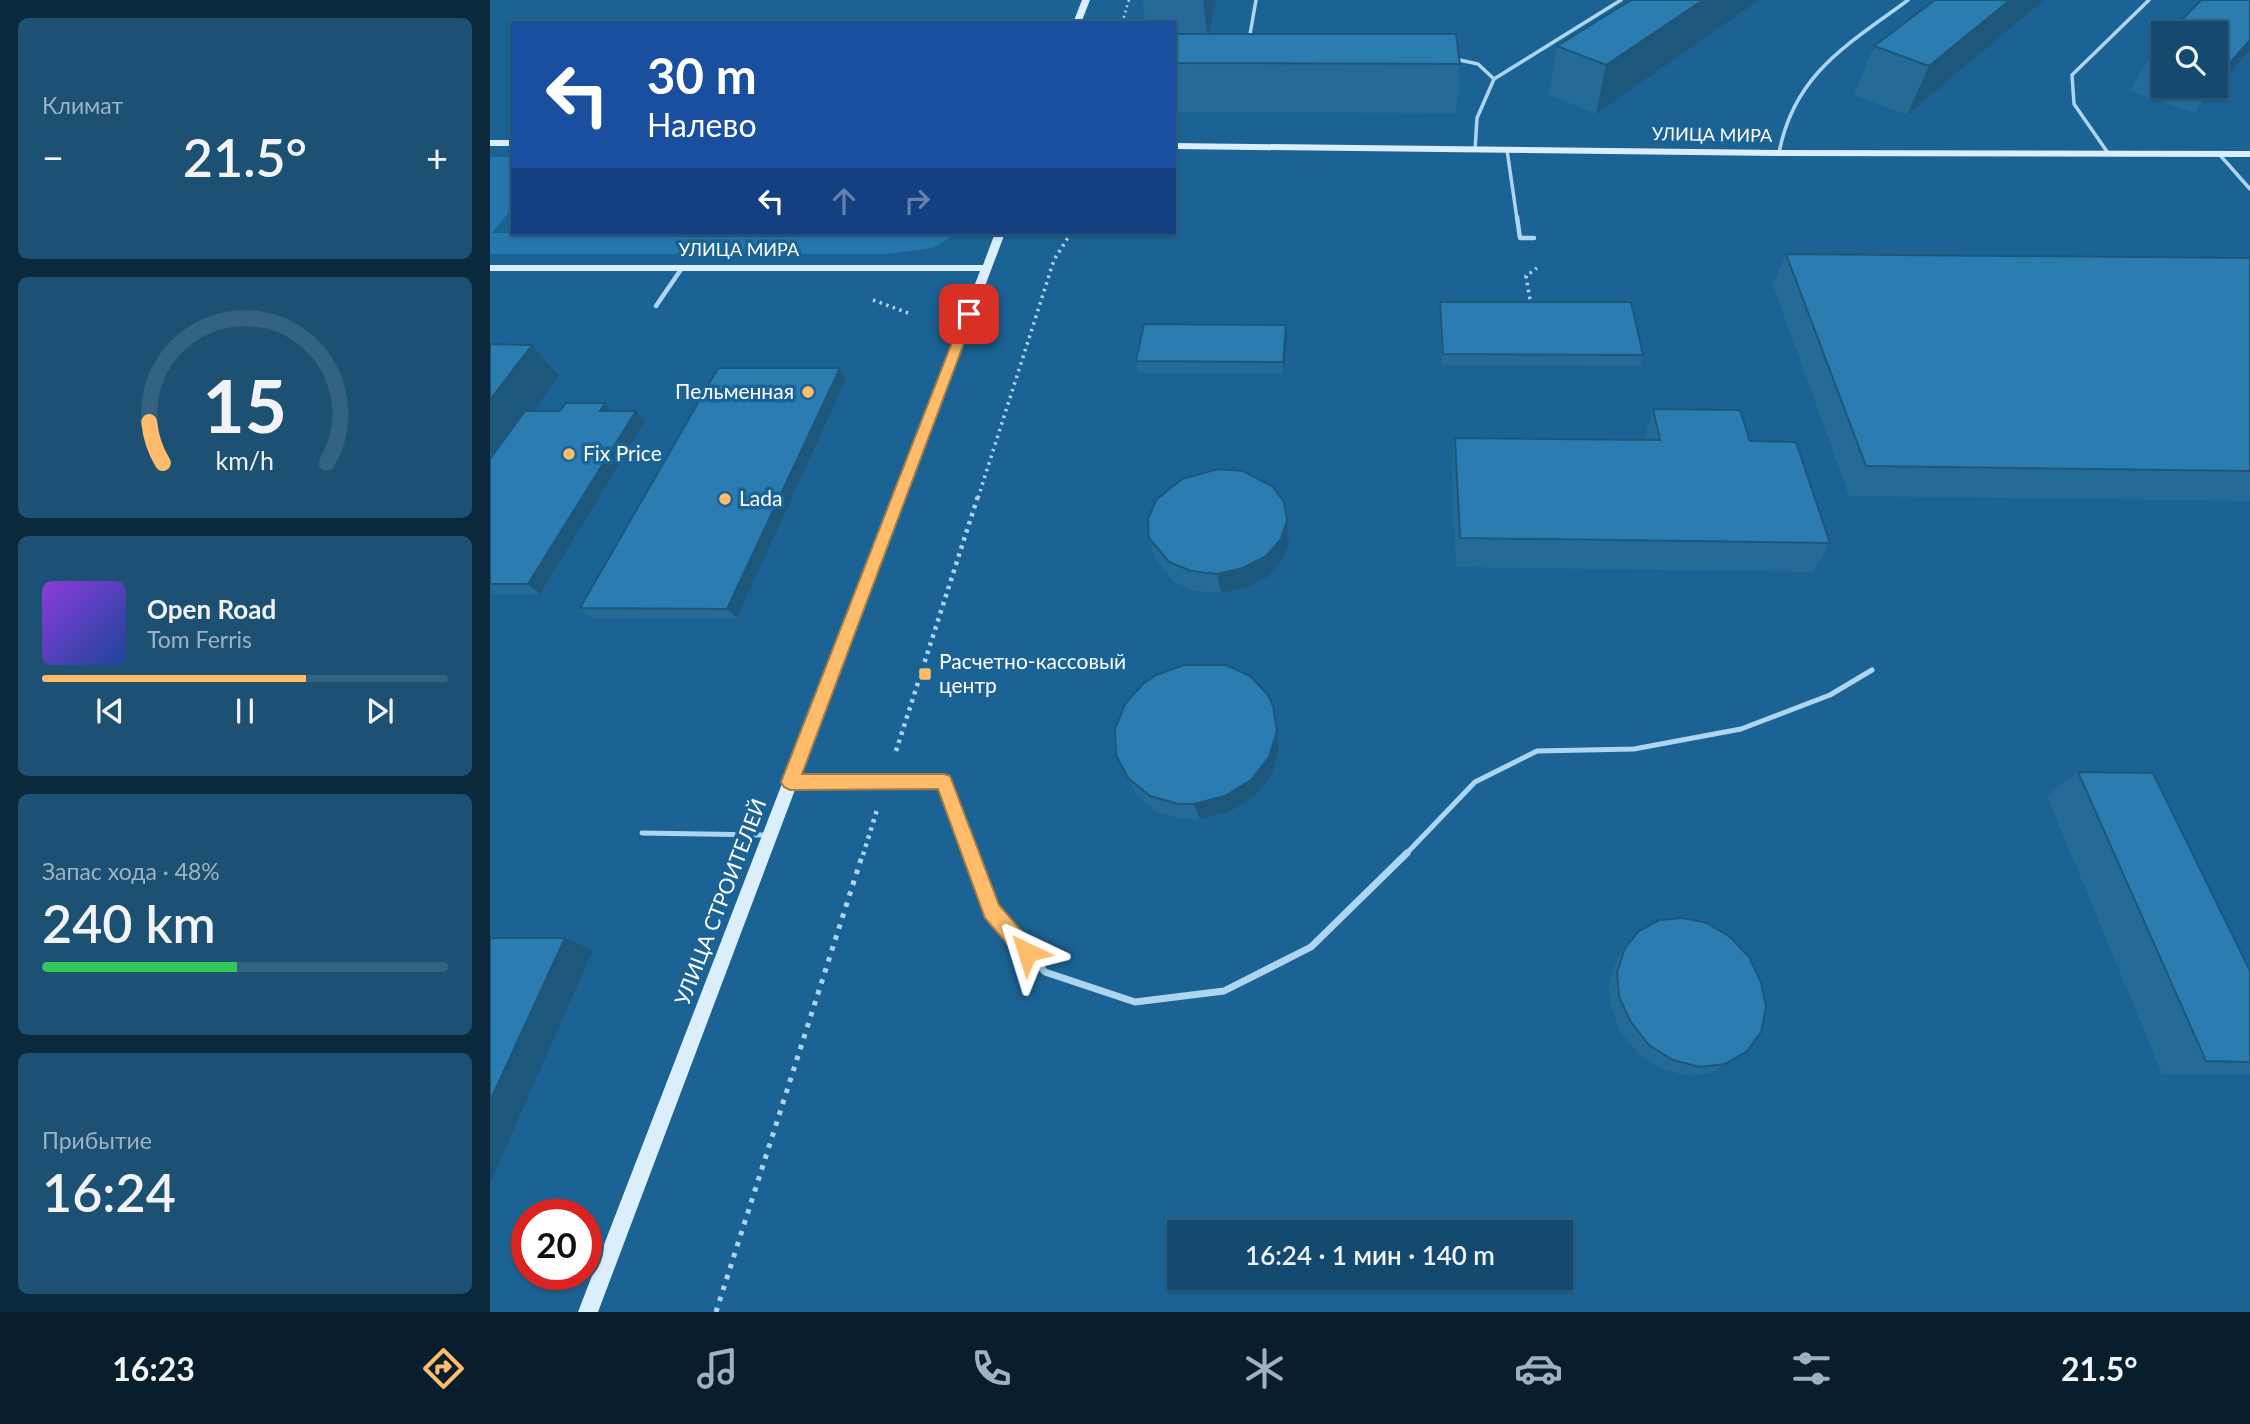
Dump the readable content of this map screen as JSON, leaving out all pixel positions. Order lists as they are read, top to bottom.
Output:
{
  "streets": {
    "main road": ["УЛИЦА МИРА", "УЛИЦА СТРОИТЕЛЕЙ"]
  },
  "crossings": [
    ["УЛИЦА МИРА", "УЛИЦА СТРОИТЕЛЕЙ"]
  ],
  "places": {
    "other": ["Пельменная", "Fix Price", "Lada"],
    "transit": ["Расчетно-кассовый центр"]
  },
  "page": {
    "tile": [
      "Климат",
      ["Запас хода · 48%", "240 km"],
      ["Прибытие", "16:24"]
    ],
    "turn": ["30 m", "Налево"],
    "heat": ["−", "21.5°", "+"],
    "song": ["Open Road", "Tom Ferris"],
    "limit": "20",
    "trip": "16:24 · 1 мин · 140 m",
    "tabs": ["16:23", "21.5°"],
    "gauge": ["15", "km/h"]
  }
}
